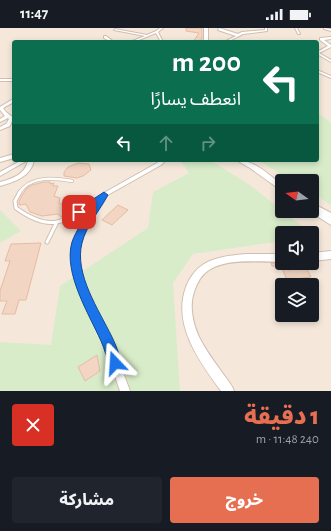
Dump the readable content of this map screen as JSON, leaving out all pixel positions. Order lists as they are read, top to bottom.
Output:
{
  "north": "left",
  "page": {
    "status": "11:47",
    "turn": ["200 m", "انعطف يسارًا"],
    "heading": ["1 دقيقة", "240 m · 11:48"],
    "buttons": ["خروج", "مشاركة"]
  }
}
